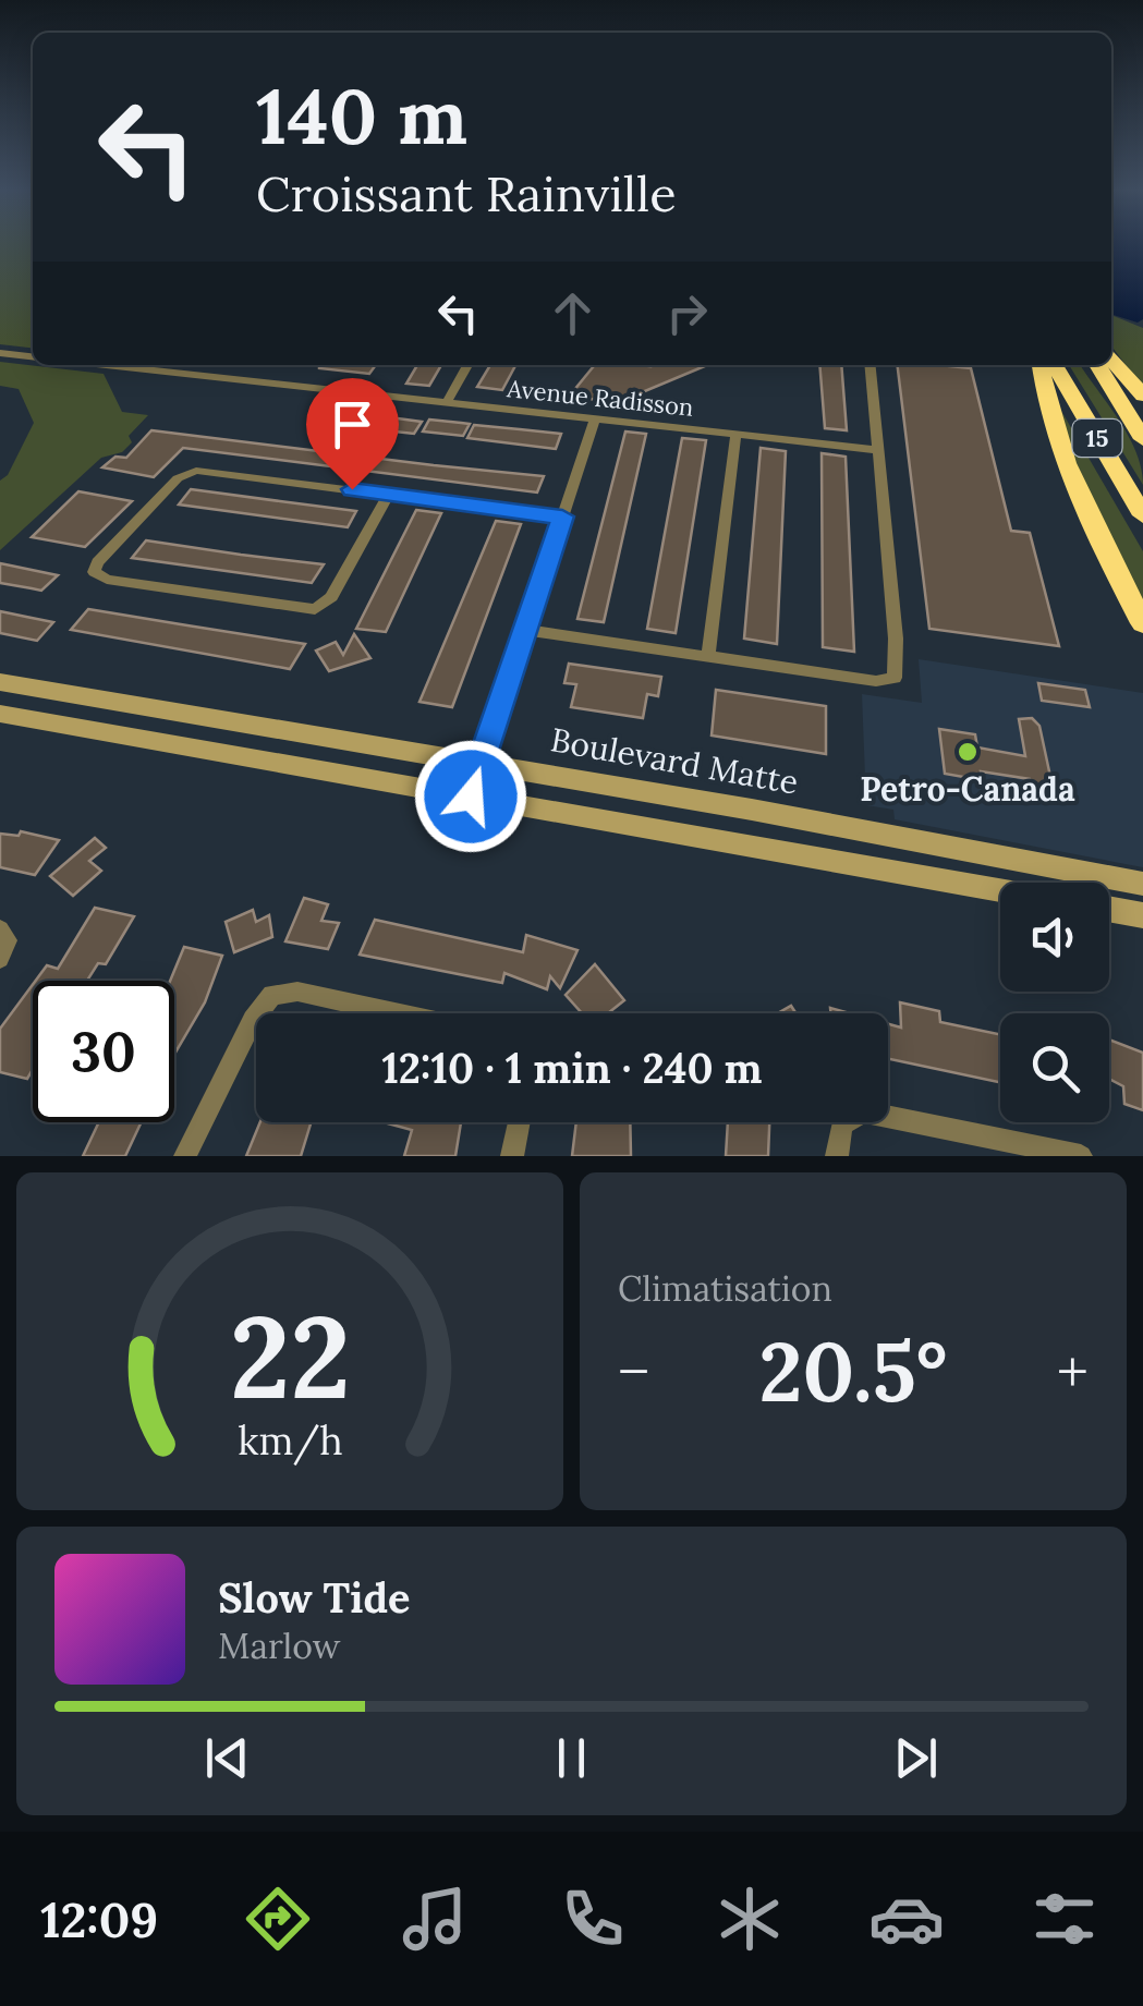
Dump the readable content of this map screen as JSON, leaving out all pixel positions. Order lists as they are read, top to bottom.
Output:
{
  "streets": {
    "highway": ["15"],
    "main road": ["Boulevard Matte"],
    "street": ["Avenue Radisson"]
  },
  "places": ["Petro-Canada"],
  "page": {
    "turn": ["140 m", "Croissant Rainville"],
    "limit": "30",
    "trip": "12:10 · 1 min · 240 m",
    "tile": "Climatisation",
    "heat": ["−", "20.5°", "+"],
    "song": ["Slow Tide", "Marlow"],
    "tabs": "12:09",
    "gauge": ["22", "km/h"]
  }
}
